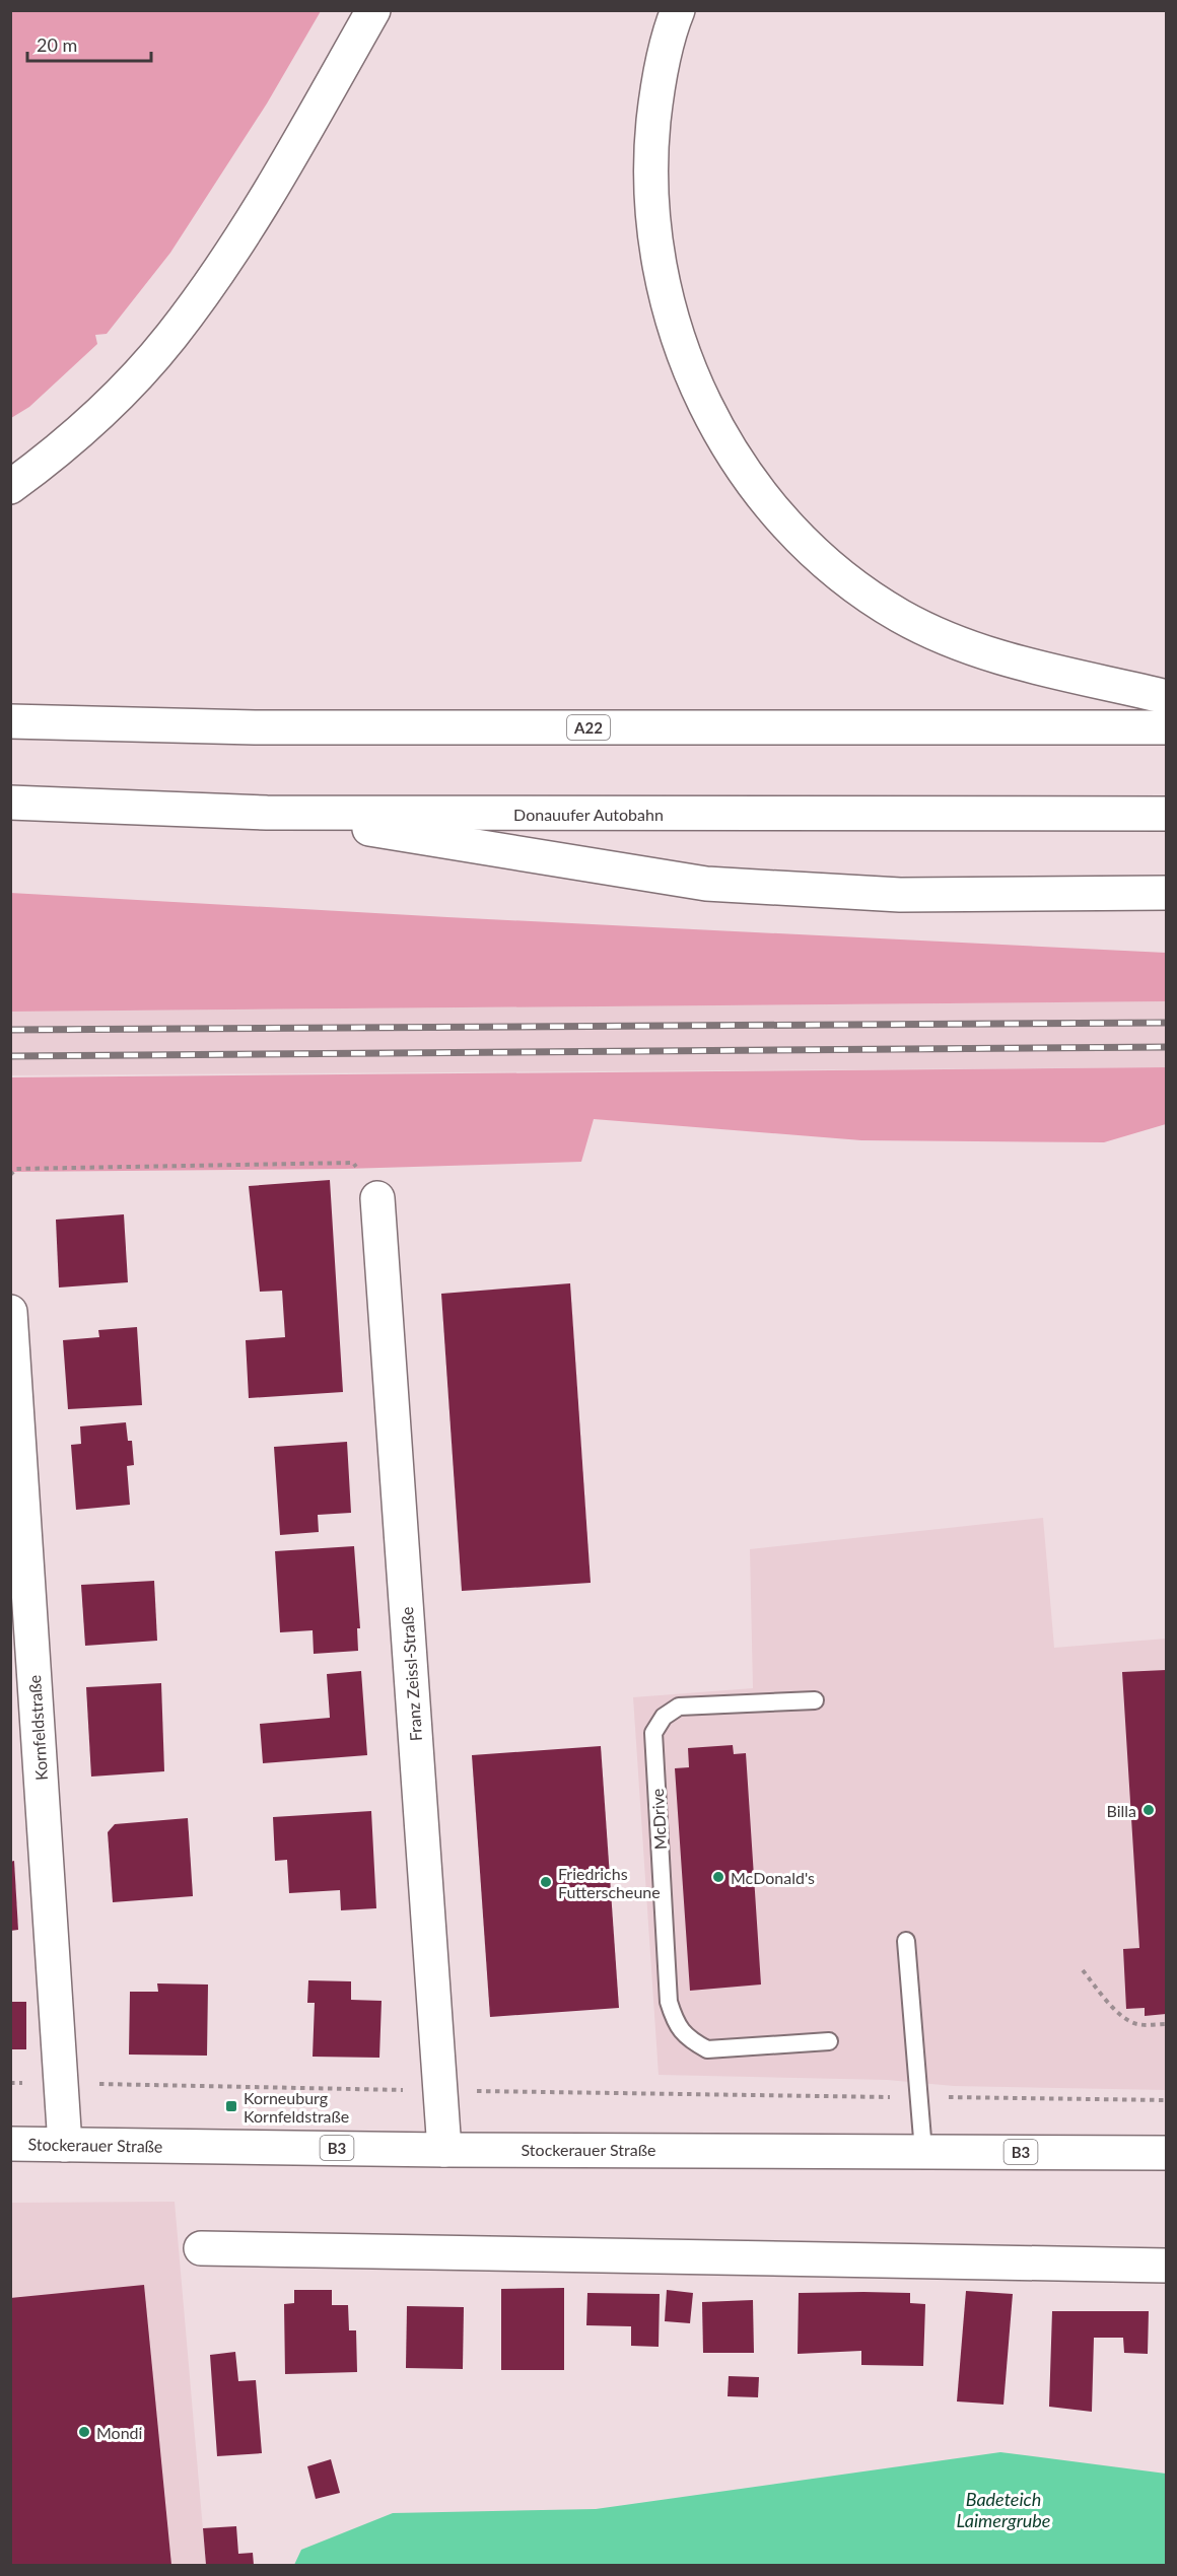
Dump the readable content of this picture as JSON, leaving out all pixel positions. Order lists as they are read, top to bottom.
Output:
{
  "streets": {
    "main road": [
      "A22",
      "Donauufer Autobahn",
      "Franz Zeissl-Straße",
      "Kornfeldstraße",
      "Stockerauer Straße",
      "B3"
    ],
    "lane": ["McDrive"]
  },
  "crossings": [
    ["Franz Zeissl-Straße", "Stockerauer Straße"],
    ["Kornfeldstraße", "Stockerauer Straße"]
  ],
  "water": ["Badeteich Laimergrube"],
  "places": {
    "other": [
      "Billa",
      "McDonald's",
      "Friedrichs Futterscheune",
      "Mondi"
    ],
    "transit": ["Korneuburg Kornfeldstraße"]
  },
  "scale_bar": "20 m"
}
